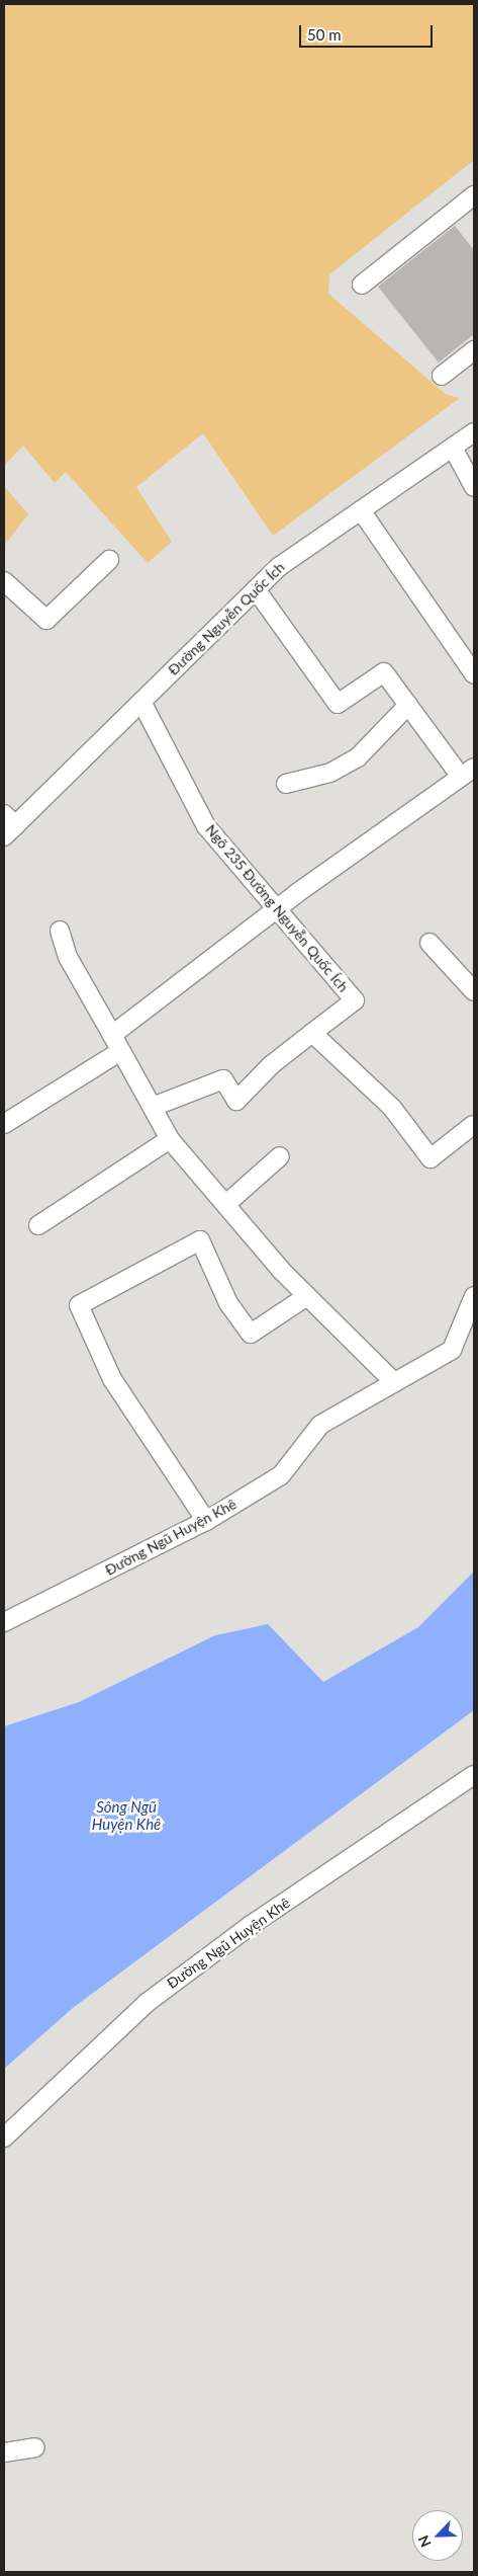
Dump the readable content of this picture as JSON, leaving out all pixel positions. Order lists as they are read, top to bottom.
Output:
{
  "streets": {
    "street": ["Đường Nguyễn Quốc Ích", "Ngõ 235 Đường Nguyễn Quốc Ích", "Đường Ngũ Huyện Khê"]
  },
  "crossings": [
    ["Đường Nguyễn Quốc Ích", "Ngõ 235 Đường Nguyễn Quốc Ích"]
  ],
  "water": ["Sông Ngũ Huyện Khê"],
  "scale_bar": "50 m",
  "north": "bottom left"
}
